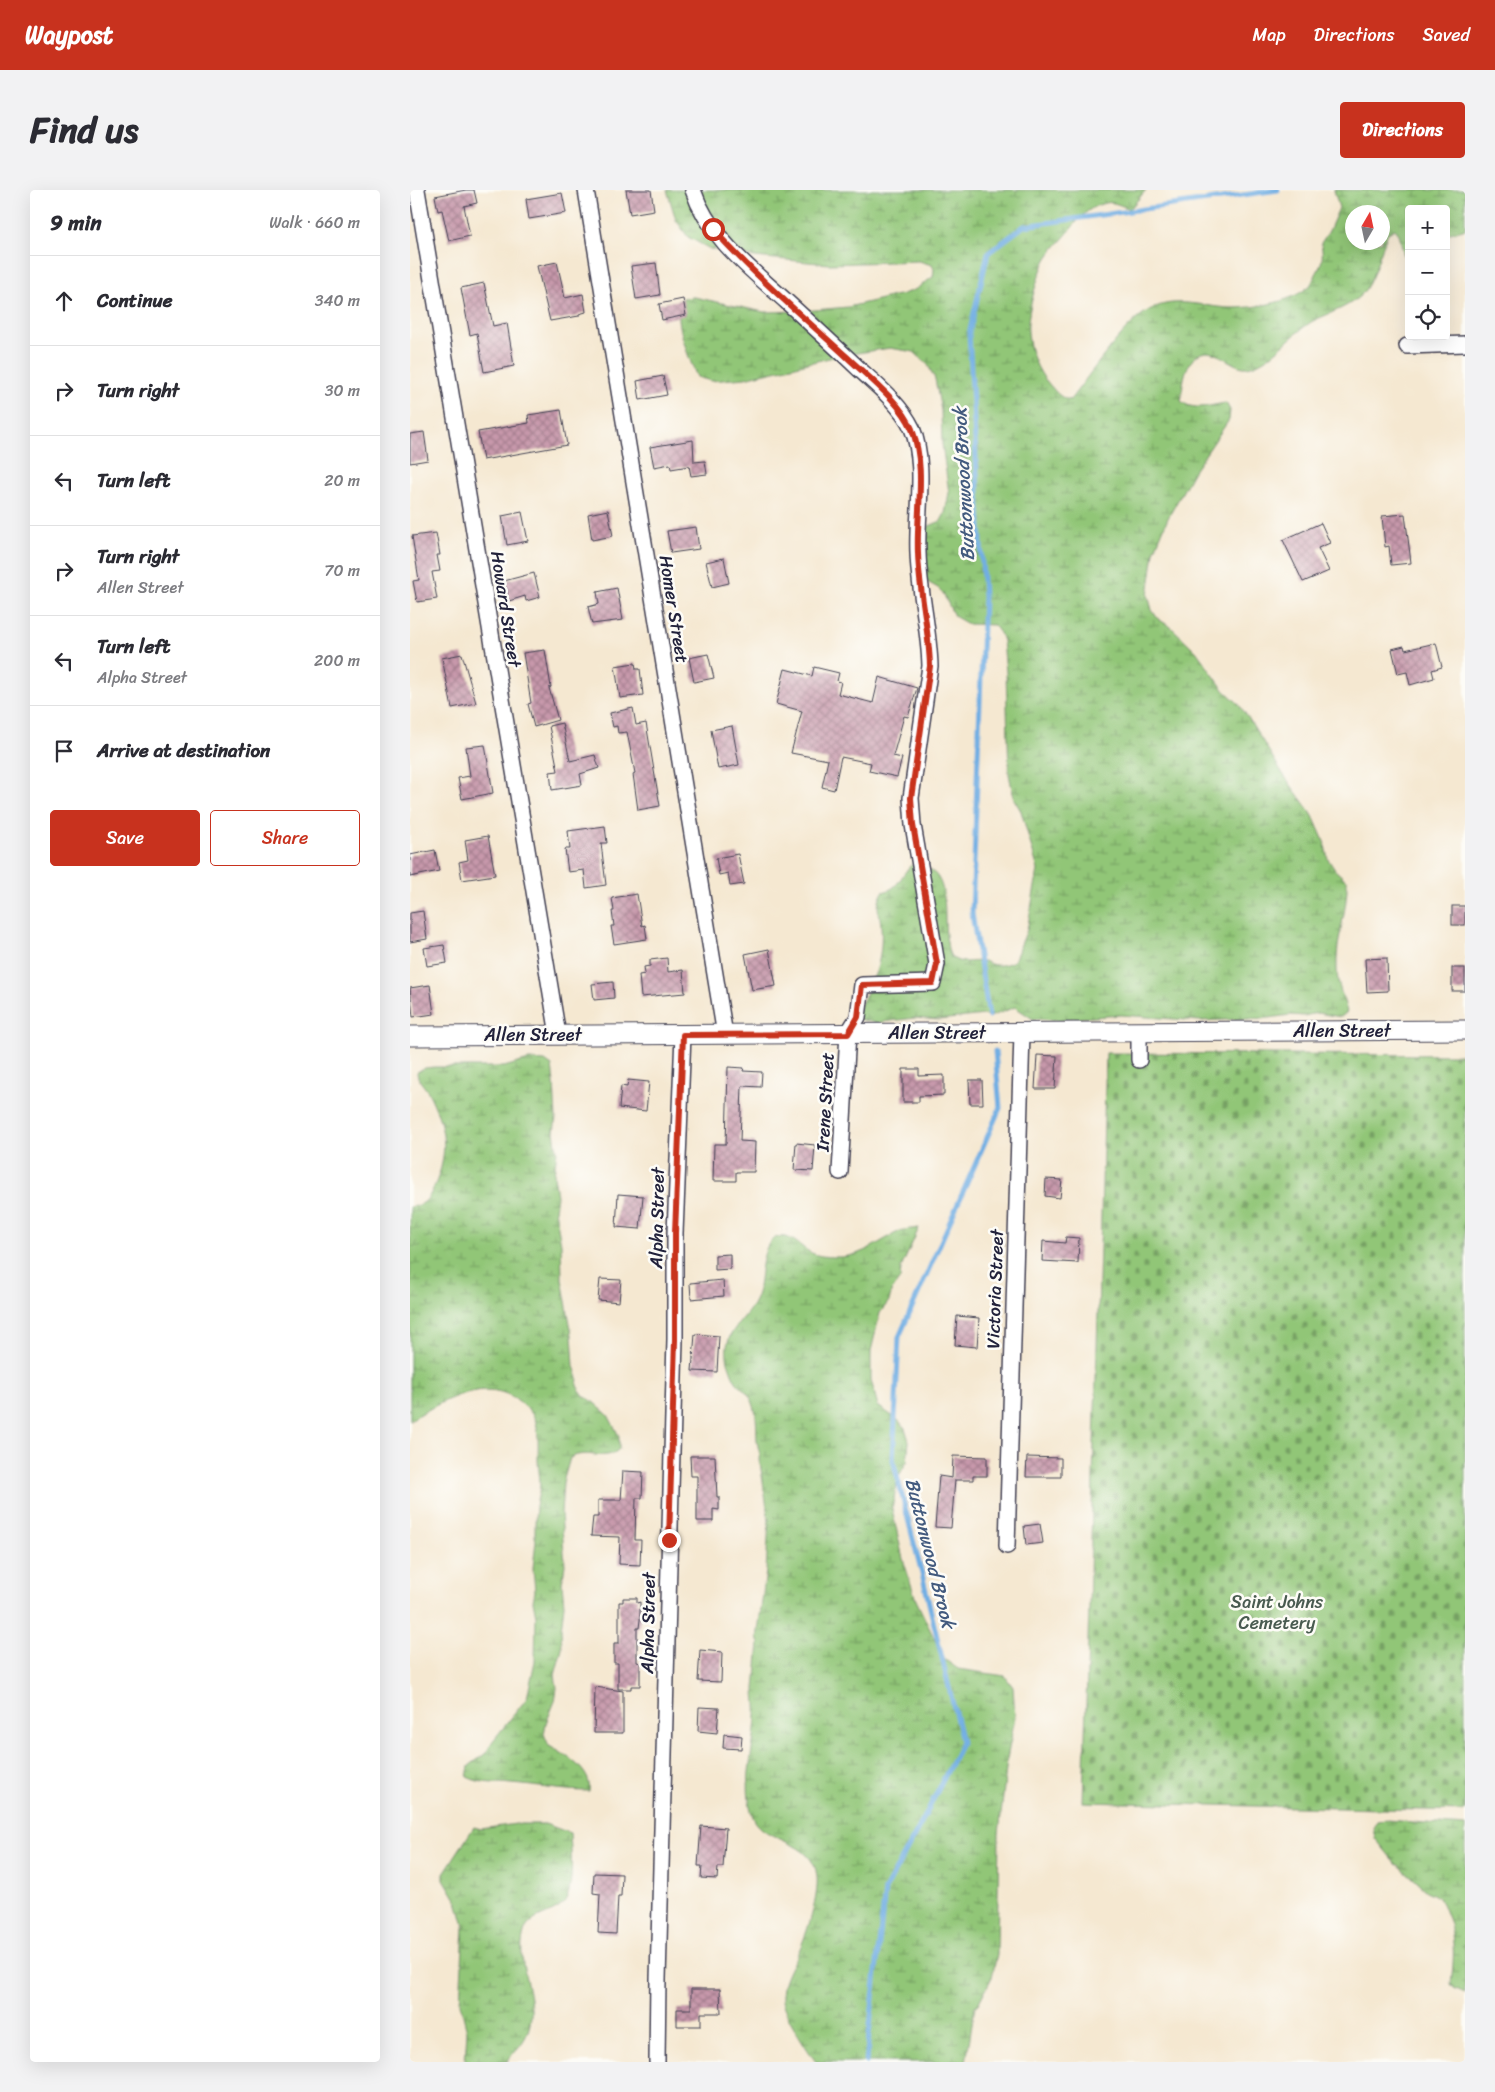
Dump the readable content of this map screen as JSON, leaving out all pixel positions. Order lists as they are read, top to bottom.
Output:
{
  "streets": {
    "street": [
      "Howard Street",
      "Homer Street",
      "Allen Street",
      "Irene Street",
      "Alpha Street",
      "Victoria Street"
    ]
  },
  "crossings": [
    ["Howard Street", "Allen Street"],
    ["Homer Street", "Allen Street"],
    ["Allen Street", "Irene Street"],
    ["Allen Street", "Alpha Street"],
    ["Allen Street", "Victoria Street"]
  ],
  "water": ["Buttonwood Brook"],
  "parks": ["Saint Johns Cemetery"],
  "north": "top",
  "page": {
    "header": "Waypost",
    "nav": ["Map", "Directions", "Saved"],
    "title": "Find us",
    "buttons": [
      "Directions",
      ["Save", "Share"]
    ],
    "heading": ["9 min", "Walk · 660 m"],
    "map_buttons": ["+", "−"],
    "list": [
      ["Continue", "340 m"],
      ["Turn right", "30 m"],
      ["Turn left", "20 m"],
      ["Turn right", "Allen Street", "70 m"],
      ["Turn left", "Alpha Street", "200 m"],
      "Arrive at destination"
    ]
  }
}
